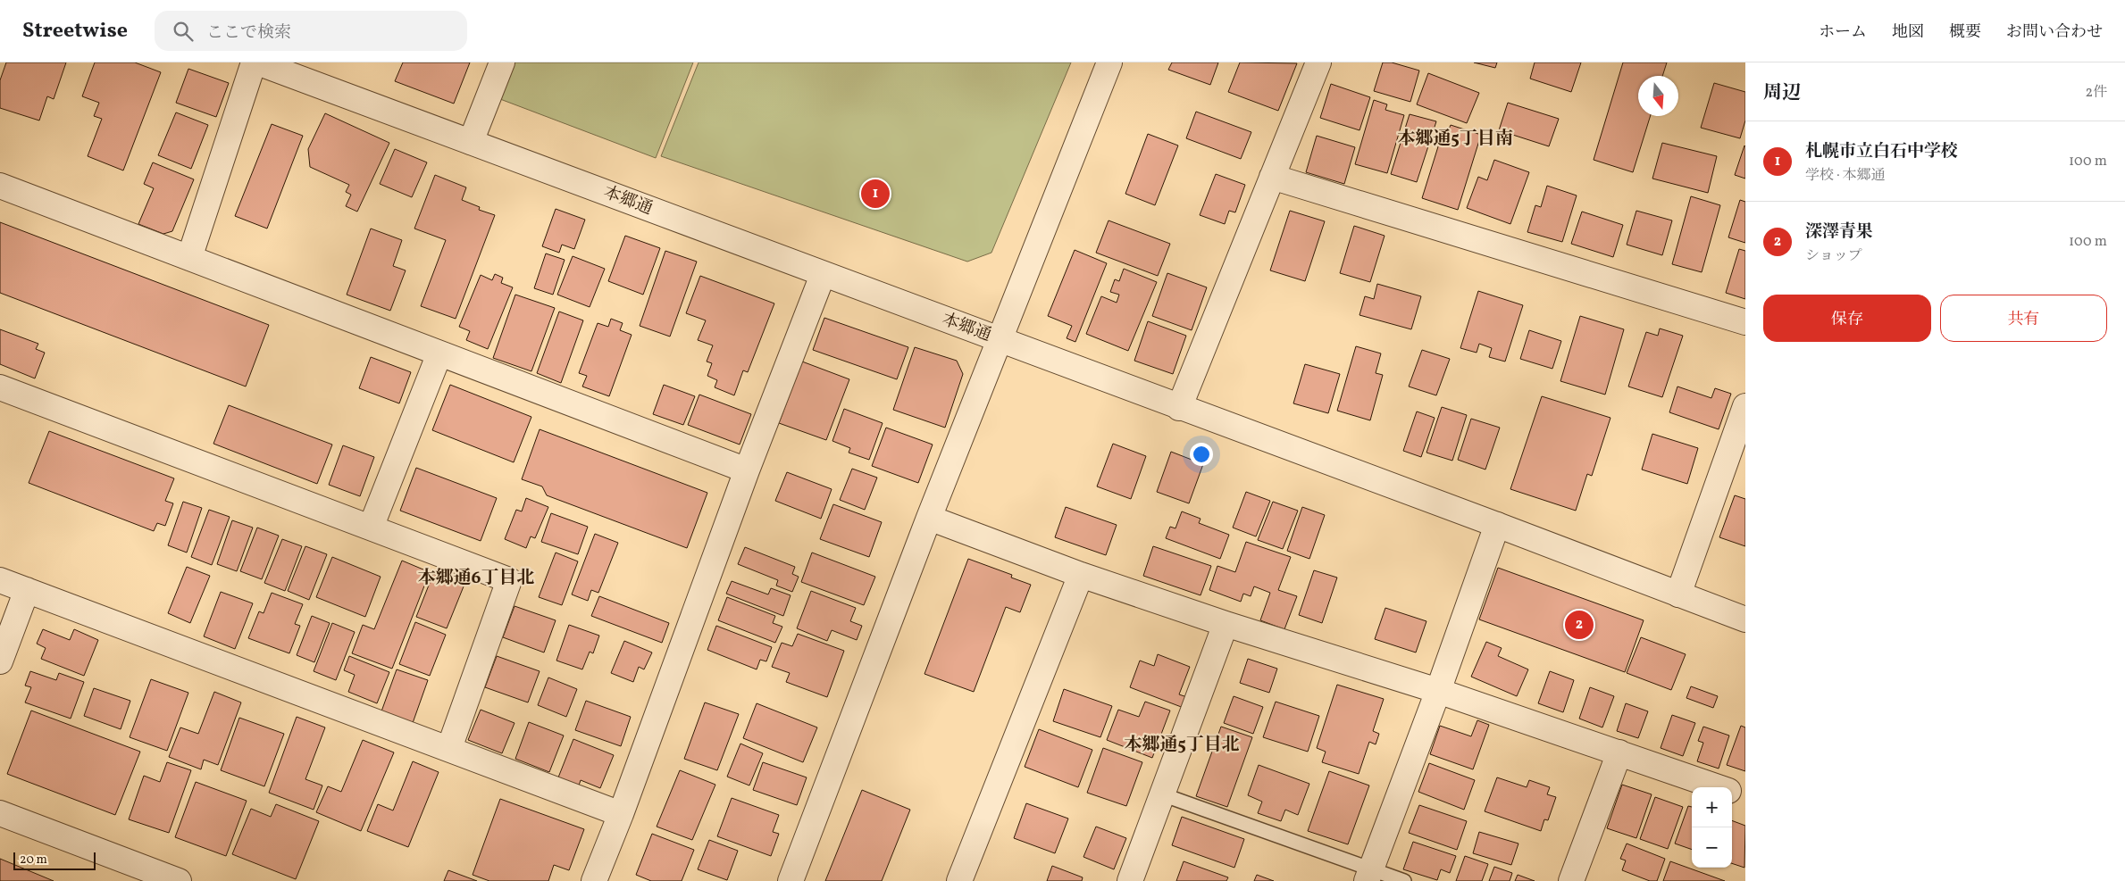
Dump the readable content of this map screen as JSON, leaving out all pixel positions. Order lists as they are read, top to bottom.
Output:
{
  "streets": {
    "street": ["本郷通"]
  },
  "districts": ["本郷通5丁目南", "本郷通6丁目北", "本郷通5丁目北"],
  "scale_bar": "20 m",
  "north": "bottom",
  "page": {
    "header": "Streetwise",
    "search": "ここで検索",
    "nav": [
      "ホーム",
      "地図",
      "概要",
      "お問い合わせ"
    ],
    "heading": ["周辺", "2件"],
    "list": [
      {
        "mark": "1",
        "name": "札幌市立白石中学校",
        "note": "学校 · 本郷通",
        "value": "100 m"
      },
      {
        "mark": "2",
        "name": "深澤青果",
        "note": "ショップ",
        "value": "100 m"
      }
    ],
    "pins": ["1", "2"],
    "buttons": ["保存", "共有"],
    "map_buttons": ["+", "−"],
    "scale": "20 m"
  }
}
